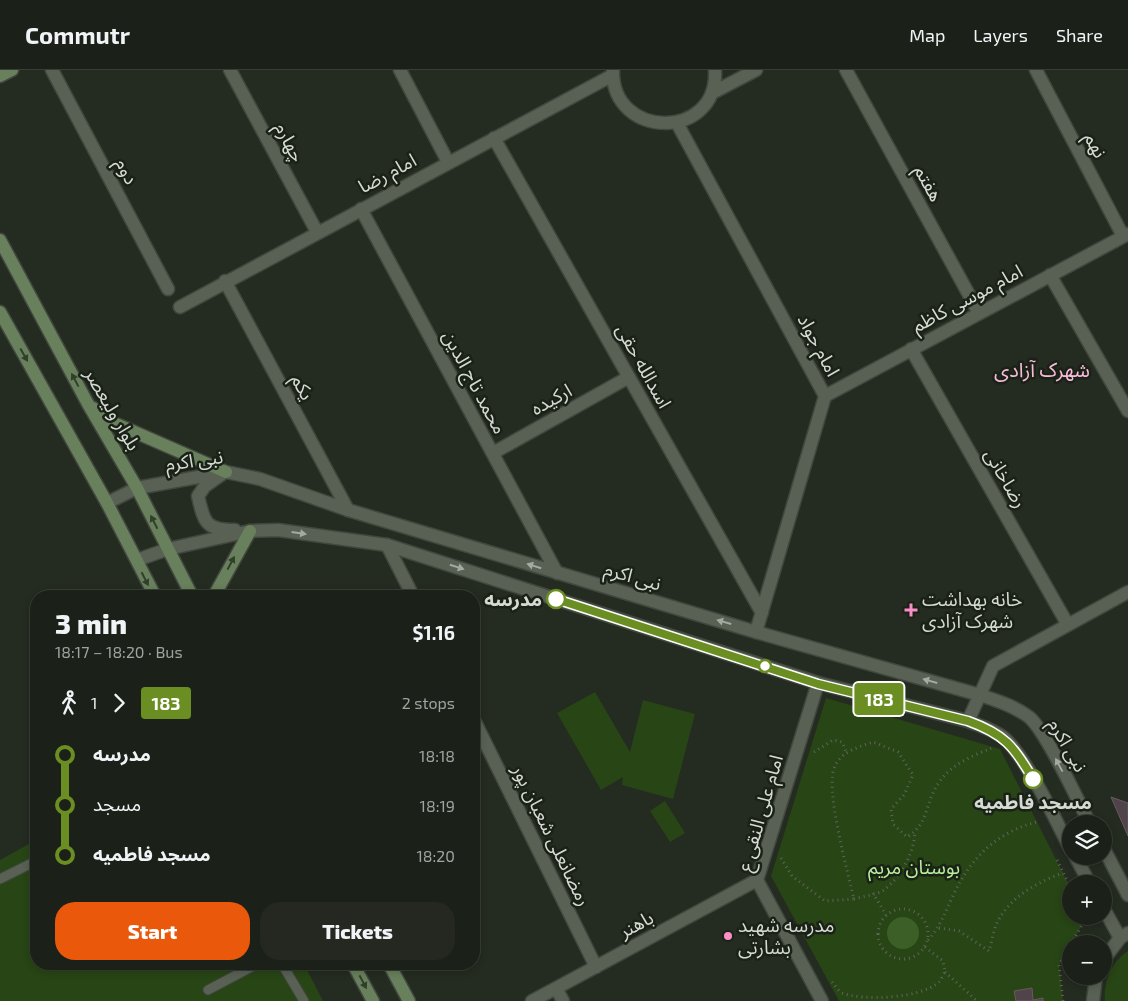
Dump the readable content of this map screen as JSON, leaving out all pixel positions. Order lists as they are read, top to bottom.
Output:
{
  "streets": {
    "main road": ["بلوار ولیعصر"],
    "street": [
      "چهارم",
      "نهم",
      "دوم",
      "امام رضا",
      "هفتم",
      "امام موسی کاظم",
      "امام جواد",
      "اسدالله حقی",
      "محمد تاج الدین",
      "یکم",
      "ارکیده",
      "نبی اکرم",
      "رضاخانی",
      "امام علی النقی ع",
      "رمضانعلی شعبان پور",
      "باهنر"
    ]
  },
  "crossings": [
    ["چهارم", "امام رضا"],
    ["نهم", "امام موسی کاظم"],
    ["امام رضا", "اسدالله حقی"],
    ["امام رضا", "محمد تاج الدین"],
    ["امام رضا", "یکم"],
    ["هفتم", "امام موسی کاظم"],
    ["امام موسی کاظم", "امام جواد"],
    ["امام موسی کاظم", "رضاخانی"],
    ["امام جواد", "اسدالله حقی"],
    ["امام جواد", "نبی اکرم"],
    ["اسدالله حقی", "ارکیده"],
    ["محمد تاج الدین", "ارکیده"],
    ["محمد تاج الدین", "نبی اکرم"],
    ["یکم", "نبی اکرم"],
    ["بلوار ولیعصر", "نبی اکرم"],
    ["امام علی النقی ع", "باهنر"],
    ["رمضانعلی شعبان پور", "باهنر"]
  ],
  "districts": ["شهرک آزادی"],
  "parks": ["بوستان مریم"],
  "places": {
    "other": ["مدرسه", "مسجد فاطمیه", "مدرسه شهید بشارتی"],
    "health": ["خانه بهداشت شهرک آزادی"]
  },
  "lines": ["bus line 183"],
  "page": {
    "header": "Commutr",
    "nav": ["Map", "Layers", "Share"],
    "on_map": "183",
    "heading": ["3 min", "18:17 – 18:20 · Bus", "$1.16"],
    "legs": ["1", "183", "2 stops"],
    "list": [
      {
        "name": "مدرسه",
        "value": "18:18"
      },
      {
        "name": "مسجد",
        "value": "18:19"
      },
      {
        "name": "مسجد فاطمیه",
        "value": "18:20"
      }
    ],
    "map_buttons": ["+", "−"],
    "buttons": ["Start", "Tickets"]
  }
}
